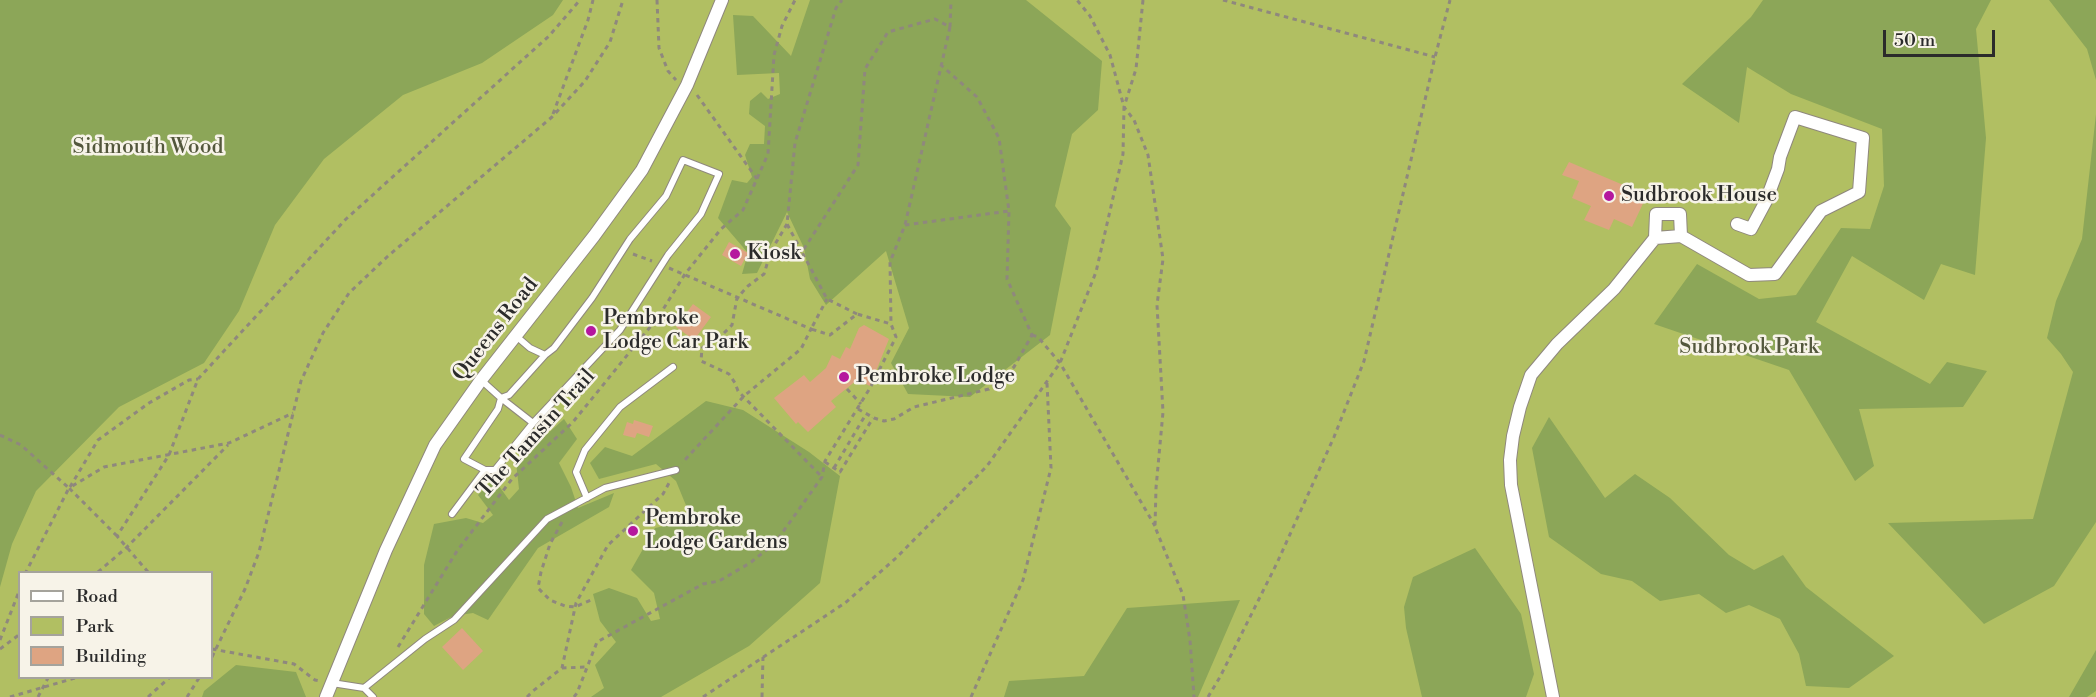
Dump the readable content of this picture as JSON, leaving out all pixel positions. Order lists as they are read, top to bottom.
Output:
{
  "streets": {
    "street": ["Queens Road"],
    "path": ["The Tamsin Trail"]
  },
  "parks": ["Sidmouth Wood", "Sudbrook Park"],
  "places": [
    "Sudbrook House",
    "Kiosk",
    "Pembroke Lodge Car Park",
    "Pembroke Lodge",
    "Pembroke Lodge Gardens"
  ],
  "legend": ["Road", "Park", "Building"],
  "scale_bar": "50 m"
}
